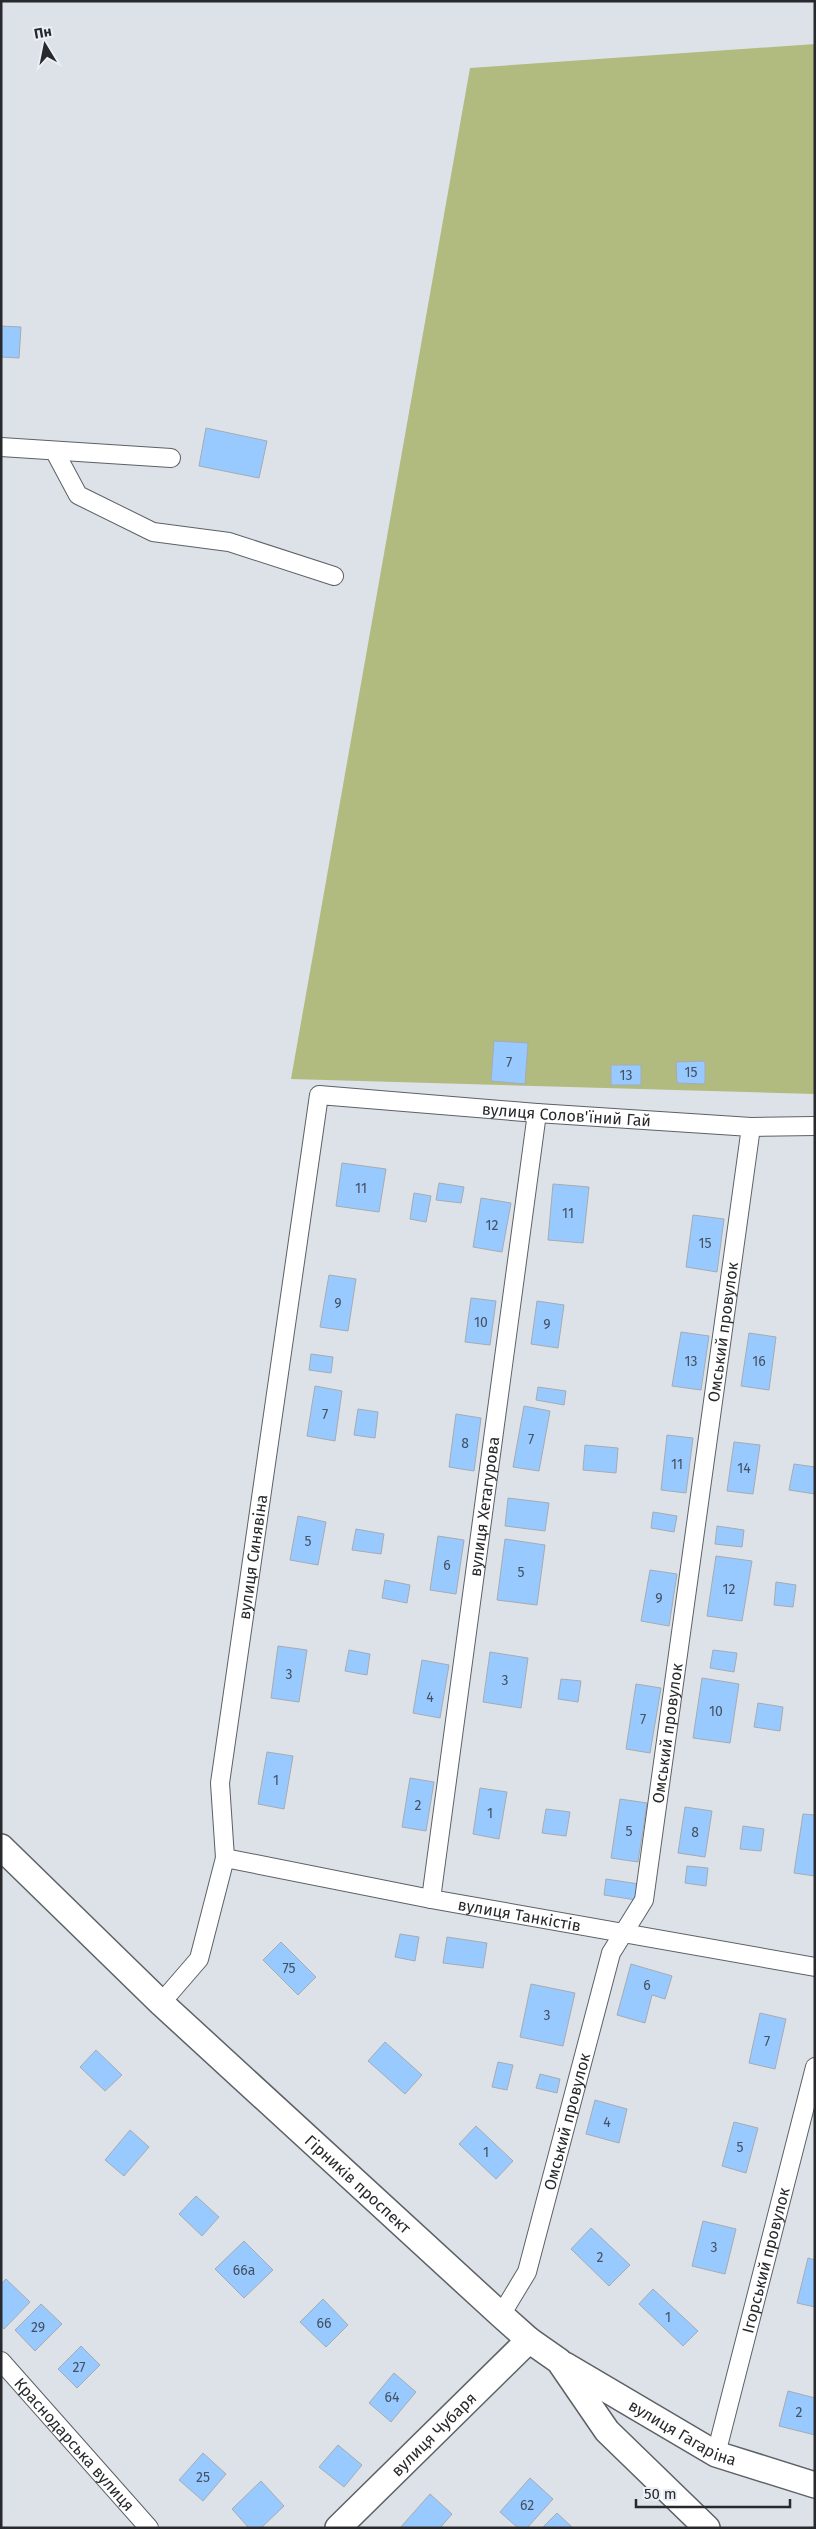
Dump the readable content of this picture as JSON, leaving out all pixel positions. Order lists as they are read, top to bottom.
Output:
{
  "streets": {
    "main road": ["Гірників проспект", "вулиця Гагаріна", "вулиця Чубаря"],
    "street": [
      "вулиця Солов'їний Гай",
      "Омський провулок",
      "вулиця Хетагурова",
      "вулиця Синявіна",
      "вулиця Танкістів",
      "Ігорський провулок",
      "Краснодарська вулиця"
    ]
  },
  "crossings": [
    ["вулиця Солов'їний Гай", "Омський провулок"],
    ["вулиця Солов'їний Гай", "вулиця Хетагурова"],
    ["вулиця Солов'їний Гай", "вулиця Синявіна"],
    ["Омський провулок", "вулиця Танкістів"],
    ["Омський провулок", "Гірників проспект"],
    ["вулиця Хетагурова", "вулиця Танкістів"],
    ["вулиця Синявіна", "вулиця Танкістів"],
    ["вулиця Синявіна", "Гірників проспект"],
    ["Гірників проспект", "вулиця Гагаріна"],
    ["Гірників проспект", "вулиця Чубаря"],
    ["Ігорський провулок", "вулиця Гагаріна"]
  ],
  "house_numbers": [
    "7",
    "15",
    "13",
    "11",
    "11",
    "12",
    "15",
    "9",
    "10",
    "9",
    "13",
    "16",
    "7",
    "7",
    "8",
    "11",
    "14",
    "5",
    "6",
    "5",
    "12",
    "9",
    "3",
    "3",
    "4",
    "10",
    "7",
    "1",
    "2",
    "1",
    "5",
    "8",
    "75",
    "6",
    "3",
    "7",
    "4",
    "5",
    "1",
    "3",
    "2",
    "66а",
    "1",
    "66",
    "29",
    "27",
    "64",
    "2",
    "25",
    "62"
  ],
  "scale_bar": "50 m",
  "north": "top"
}
